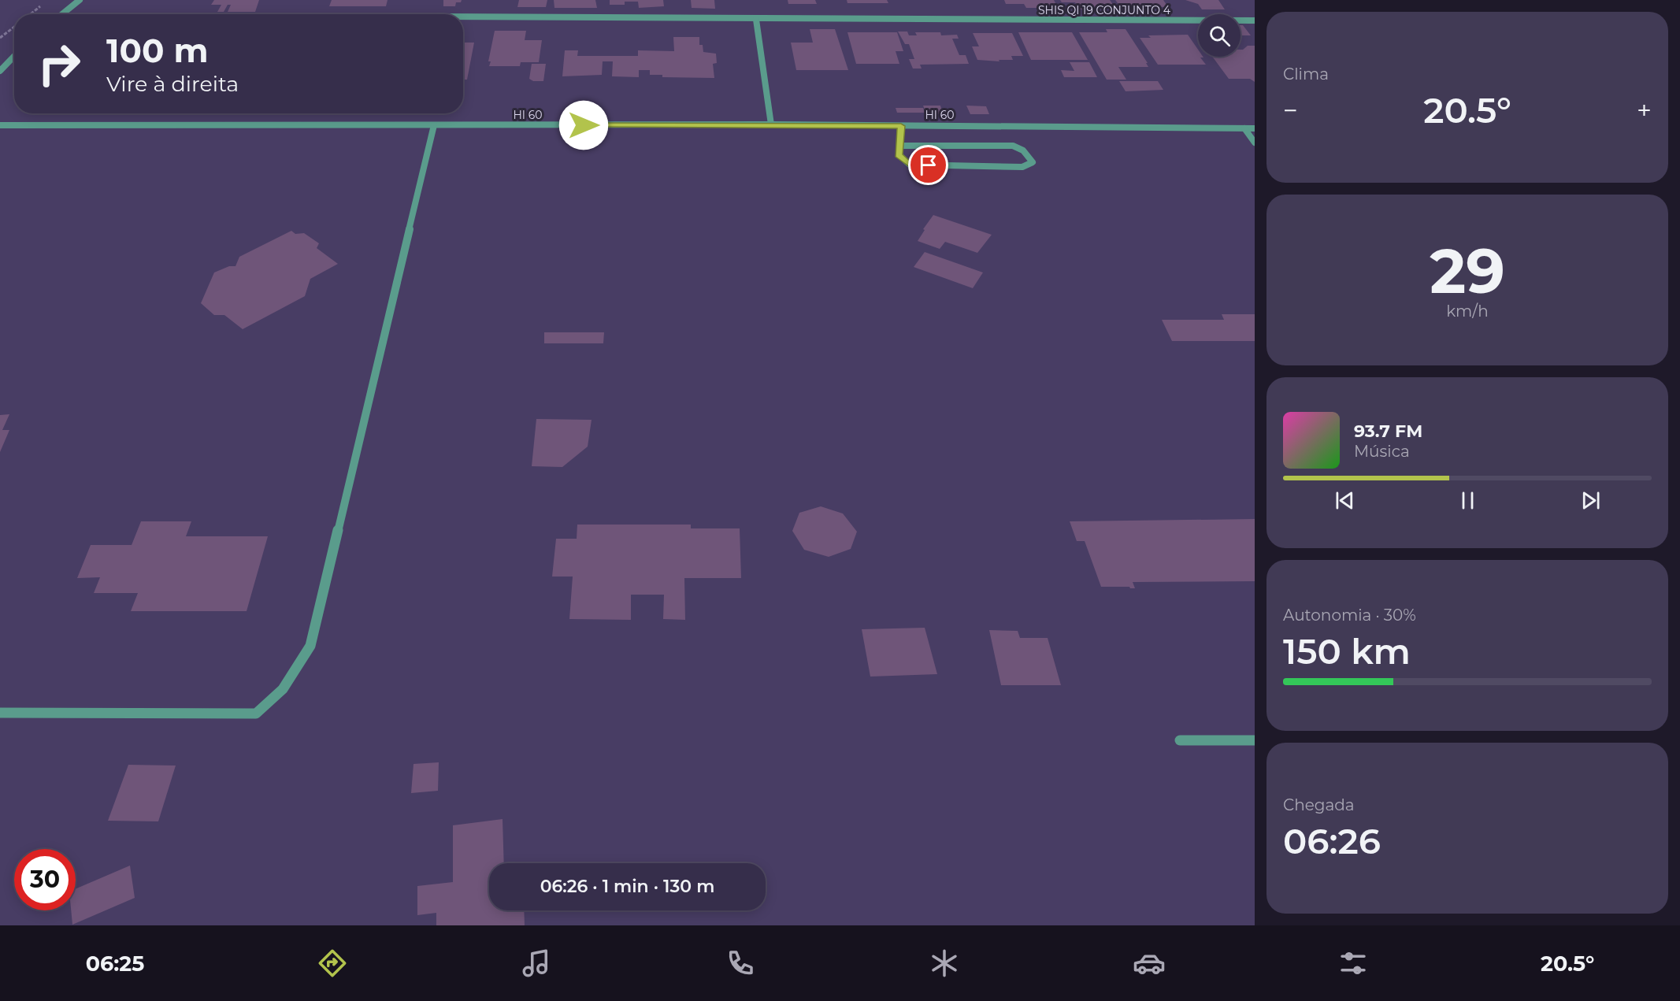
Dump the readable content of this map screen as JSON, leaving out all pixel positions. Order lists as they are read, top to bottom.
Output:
{
  "streets": {
    "street": ["SHIS QI 19 CONJUNTO 4", "HI 60"]
  },
  "page": {
    "tile": [
      "Clima",
      ["29", "km/h"],
      ["Autonomia · 30%", "150 km"],
      ["Chegada", "06:26"]
    ],
    "turn": ["100 m", "Vire à direita"],
    "heat": ["−", "20.5°", "+"],
    "song": ["93.7 FM", "Música"],
    "limit": "30",
    "trip": "06:26 · 1 min · 130 m",
    "tabs": ["06:25", "20.5°"]
  }
}
